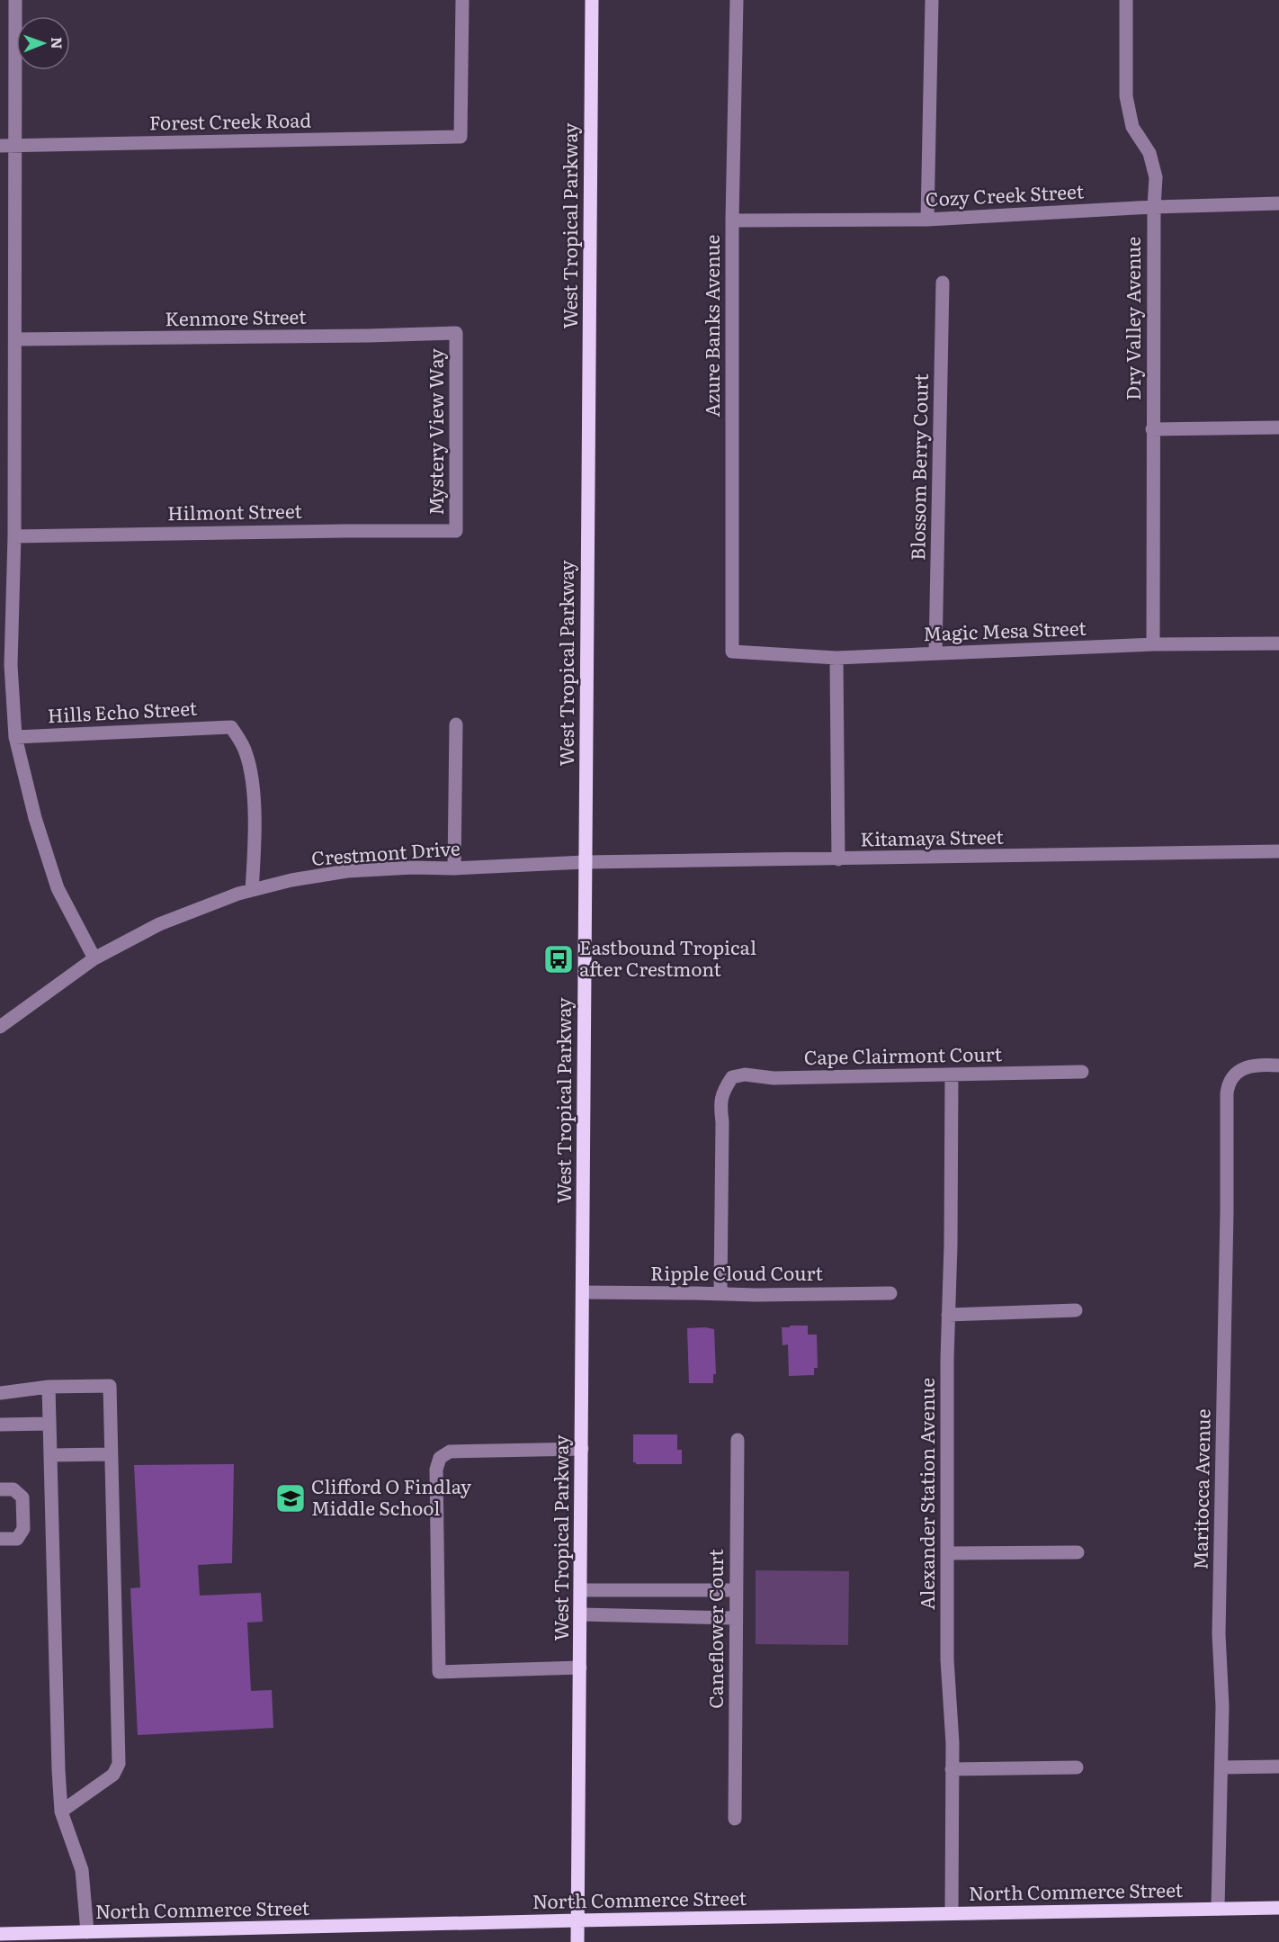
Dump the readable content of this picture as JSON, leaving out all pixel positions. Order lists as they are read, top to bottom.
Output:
{
  "streets": {
    "main road": ["West Tropical Parkway", "North Commerce Street"],
    "street": [
      "Forest Creek Road",
      "Cozy Creek Street",
      "Kenmore Street",
      "Dry Valley Avenue",
      "Azure Banks Avenue",
      "Mystery View Way",
      "Blossom Berry Court",
      "Hilmont Street",
      "Magic Mesa Street",
      "Hills Echo Street",
      "Kitamaya Street",
      "Crestmont Drive",
      "Cape Clairmont Court",
      "Ripple Cloud Court",
      "Maritocca Avenue",
      "Alexander Station Avenue",
      "Caneflower Court"
    ]
  },
  "crossings": [
    ["Cozy Creek Street", "Dry Valley Avenue"],
    ["Cozy Creek Street", "Azure Banks Avenue"],
    ["West Tropical Parkway", "Kitamaya Street"],
    ["West Tropical Parkway", "Crestmont Drive"],
    ["West Tropical Parkway", "Ripple Cloud Court"],
    ["West Tropical Parkway", "North Commerce Street"],
    ["Kenmore Street", "Mystery View Way"],
    ["Dry Valley Avenue", "Magic Mesa Street"],
    ["Azure Banks Avenue", "Magic Mesa Street"],
    ["Mystery View Way", "Hilmont Street"],
    ["Blossom Berry Court", "Magic Mesa Street"],
    ["Hills Echo Street", "Crestmont Drive"],
    ["Kitamaya Street", "Crestmont Drive"],
    ["Cape Clairmont Court", "Ripple Cloud Court"],
    ["Cape Clairmont Court", "Alexander Station Avenue"],
    ["Maritocca Avenue", "North Commerce Street"],
    ["Alexander Station Avenue", "North Commerce Street"]
  ],
  "places": {
    "bus stop": ["Eastbound Tropical after Crestmont"],
    "school or university": ["Clifford O Findlay Middle School"]
  },
  "north": "right"
}
